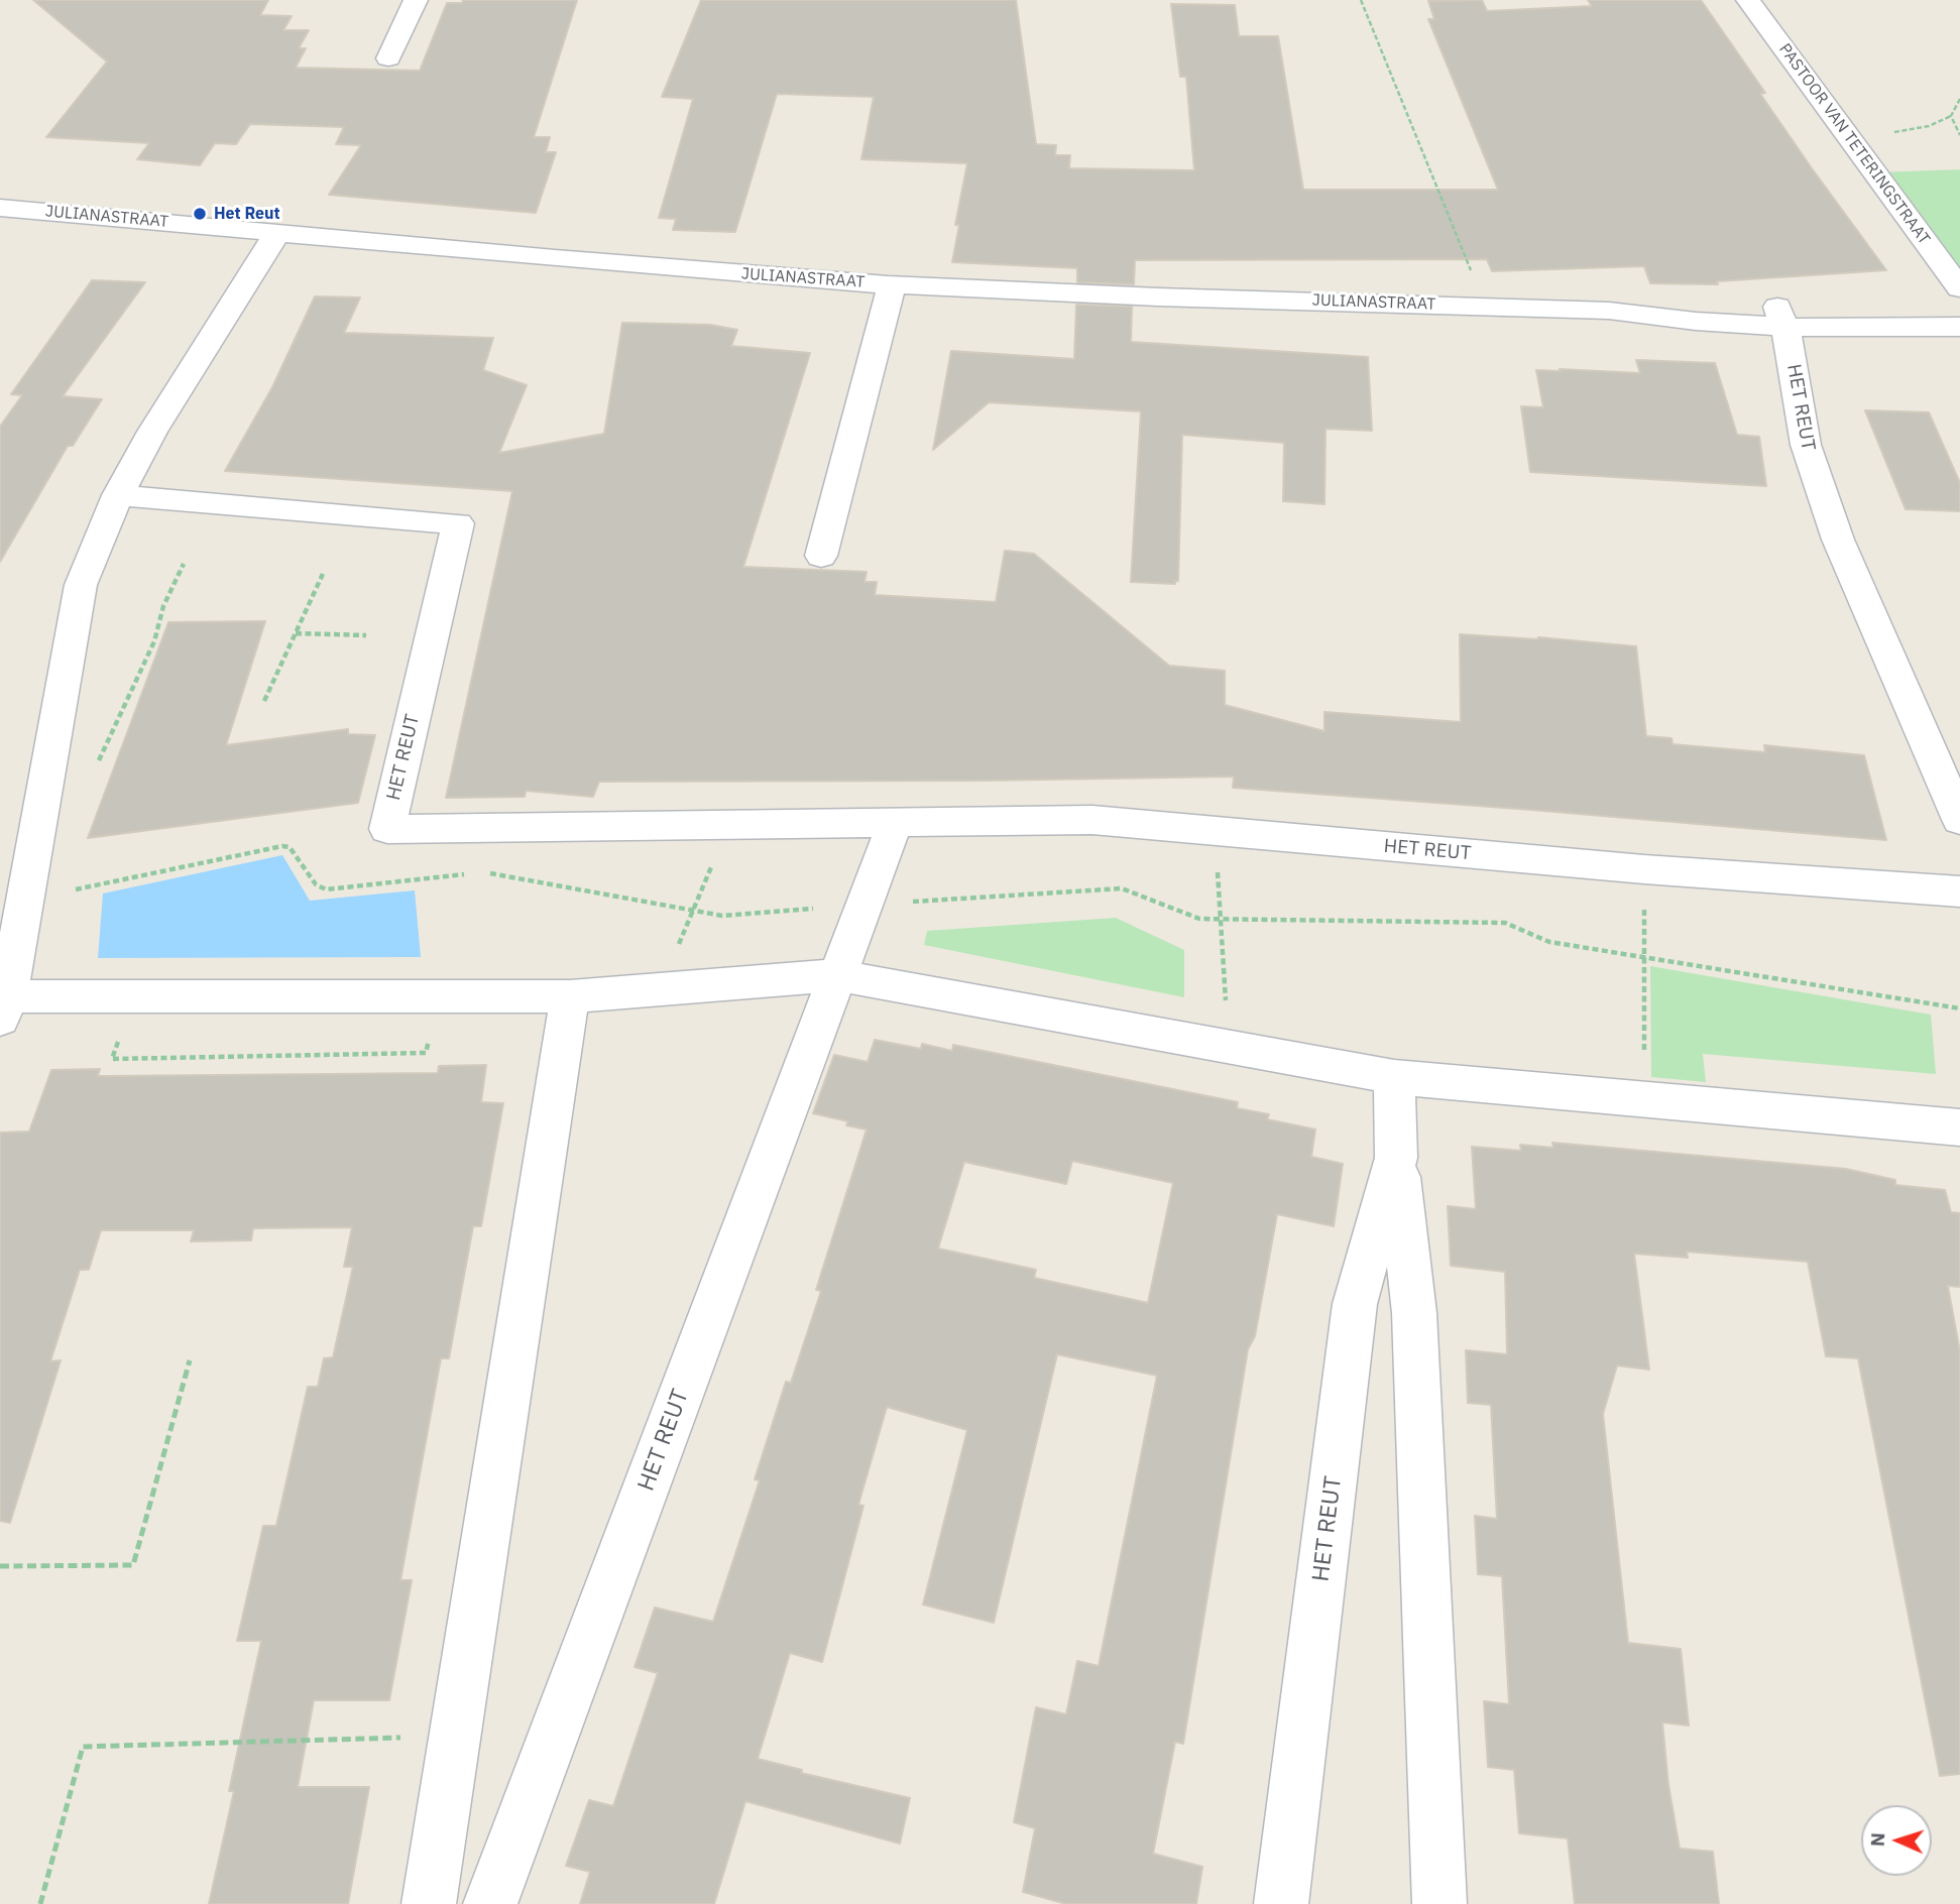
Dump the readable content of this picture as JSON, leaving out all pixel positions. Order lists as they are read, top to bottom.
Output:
{
  "streets": {
    "street": ["PASTOOR VAN TETERINGSTRAAT", "JULIANASTRAAT", "HET REUT"]
  },
  "crossings": [
    ["JULIANASTRAAT", "HET REUT"]
  ],
  "places": ["Het Reut"],
  "north": "left"
}
